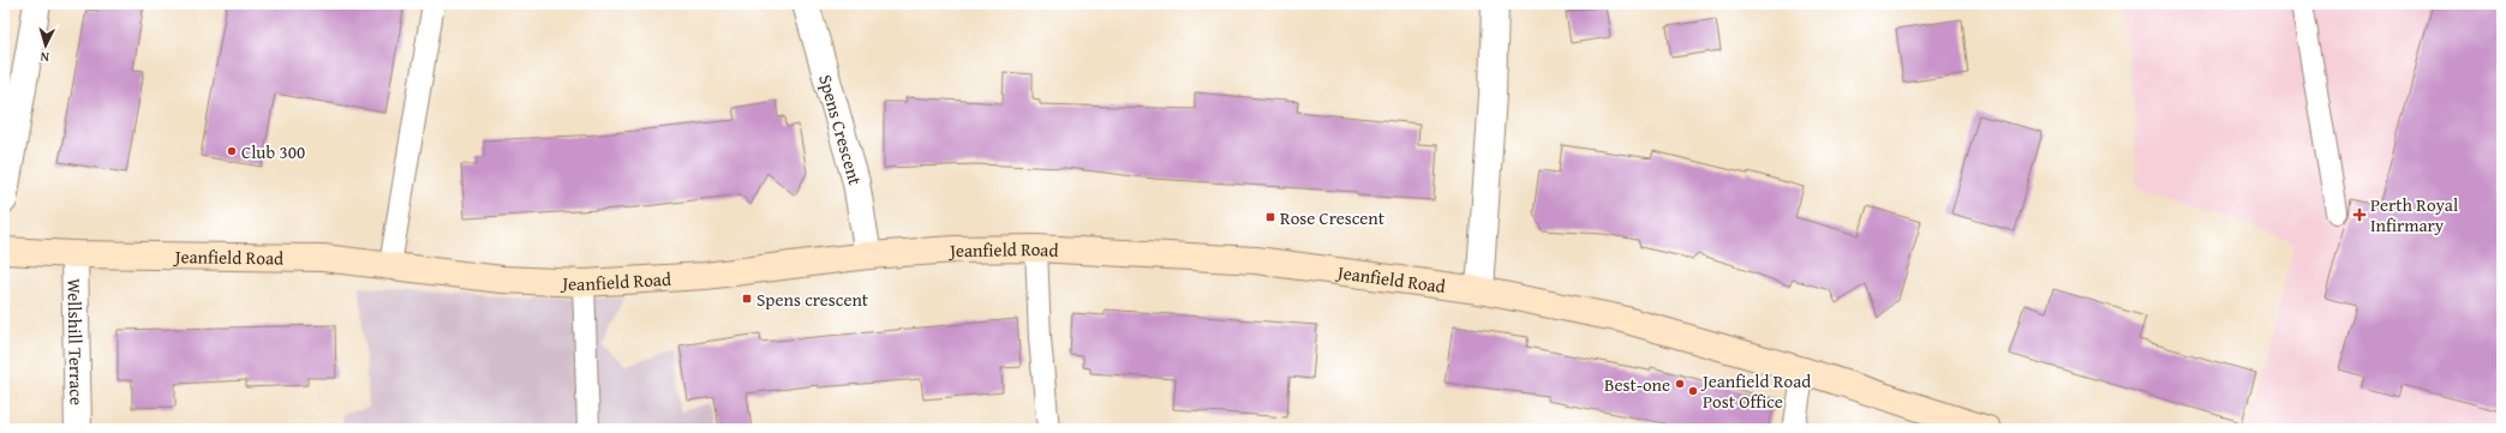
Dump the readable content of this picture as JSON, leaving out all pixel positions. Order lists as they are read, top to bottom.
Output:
{
  "streets": {
    "street": ["Spens Crescent", "Jeanfield Road", "Wellshill Terrace"]
  },
  "crossings": [
    ["Spens Crescent", "Jeanfield Road"],
    ["Jeanfield Road", "Wellshill Terrace"]
  ],
  "places": {
    "other": ["Club 300", "Best-one", "Jeanfield Road Post Office"],
    "health": ["Perth Royal Infirmary"],
    "transit": ["Rose Crescent", "Spens crescent"]
  },
  "north": "bottom"
}
